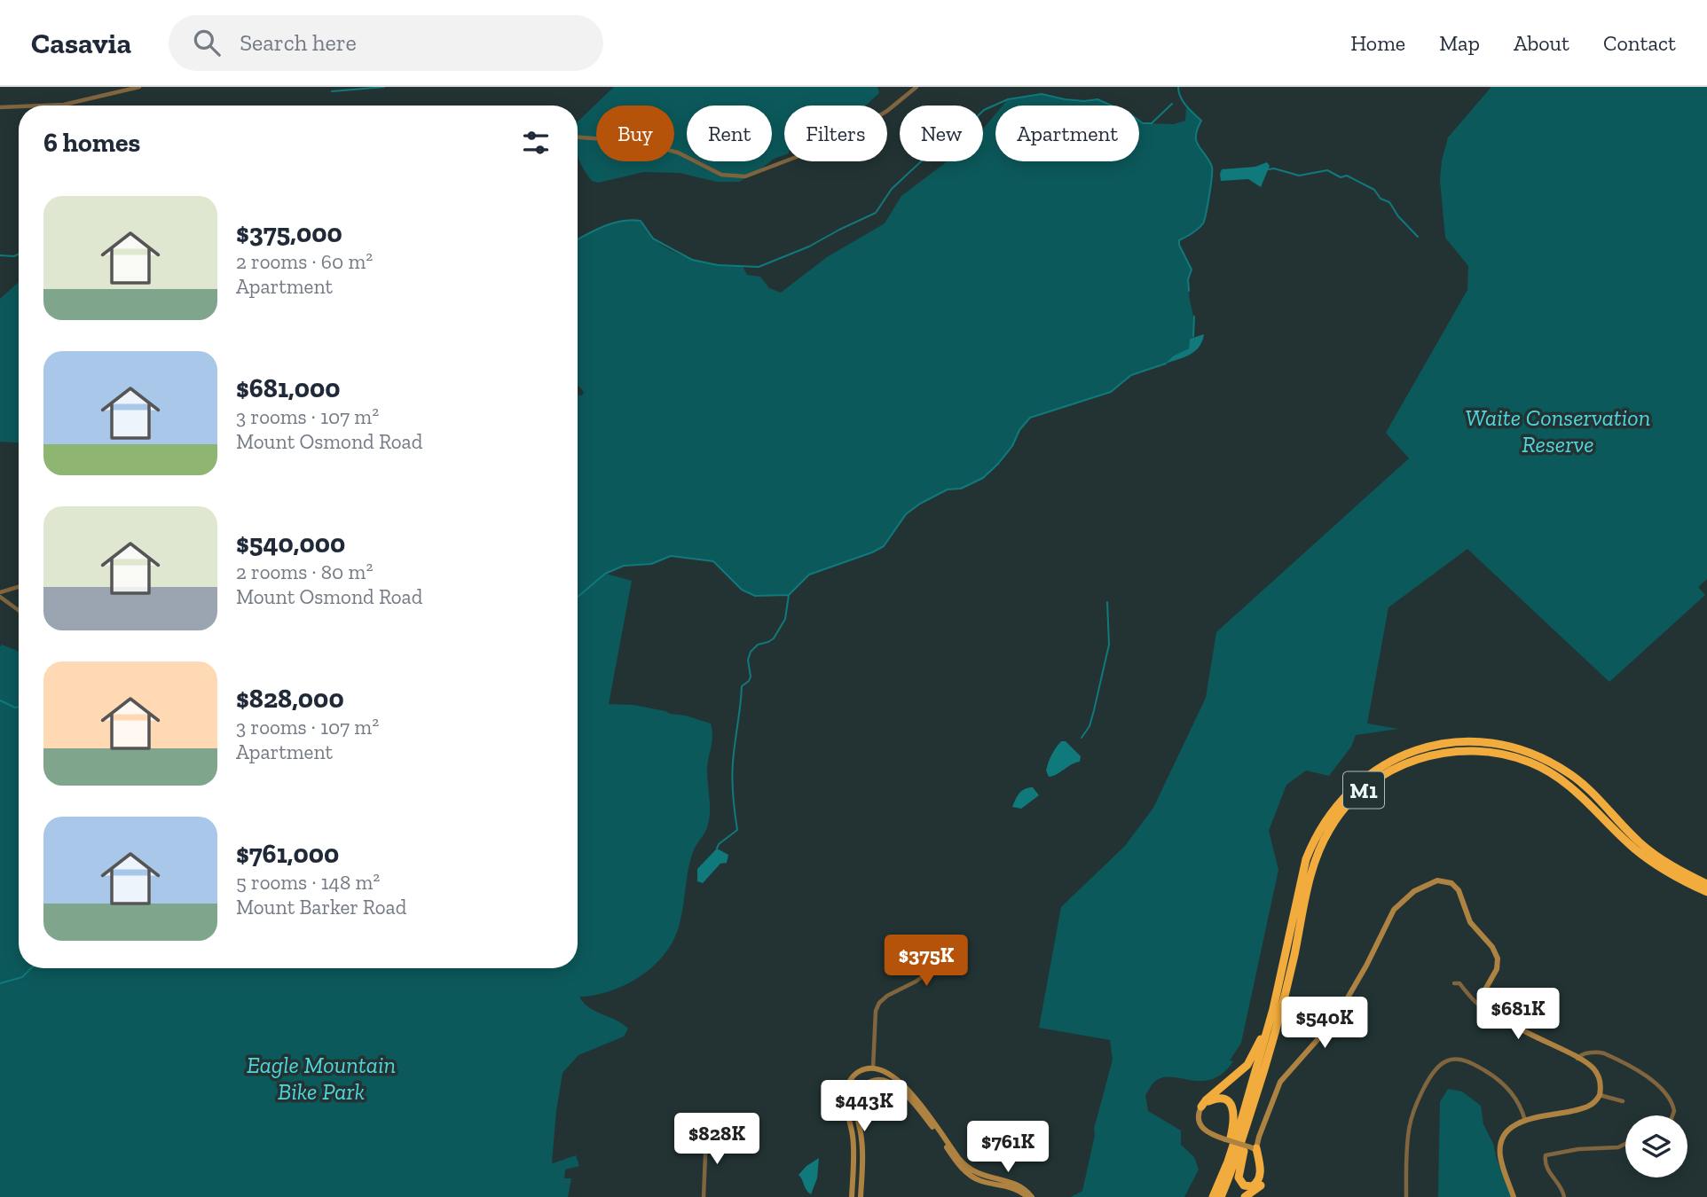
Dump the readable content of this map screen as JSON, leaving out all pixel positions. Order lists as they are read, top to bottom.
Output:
{
  "streets": {
    "highway": ["M1"]
  },
  "parks": ["Waite Conservation Reserve", "Eagle Mountain Bike Park"],
  "page": {
    "header": "Casavia",
    "search": "Search here",
    "nav": [
      "Home",
      "Map",
      "About",
      "Contact"
    ],
    "chip": [
      "Buy",
      "Rent",
      "Filters",
      "New",
      "Apartment"
    ],
    "heading": "6 homes",
    "list": [
      {
        "name": "$375,000",
        "note": "2 rooms · 60 m² · Apartment"
      },
      {
        "name": "$681,000",
        "note": "3 rooms · 107 m² · Mount Osmond Road"
      },
      {
        "name": "$540,000",
        "note": "2 rooms · 80 m² · Mount Osmond Road"
      },
      {
        "name": "$828,000",
        "note": "3 rooms · 107 m² · Apartment"
      },
      {
        "name": "$761,000",
        "note": "5 rooms · 148 m² · Mount Barker Road"
      }
    ],
    "price": [
      "$375K",
      "$681K",
      "$540K",
      "$443K",
      "$828K",
      "$761K"
    ]
  }
}
